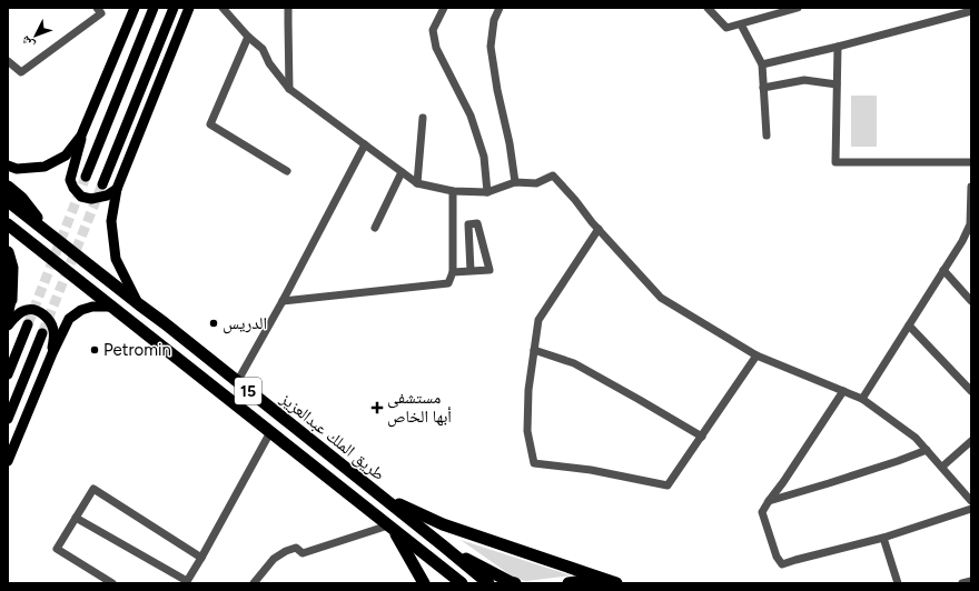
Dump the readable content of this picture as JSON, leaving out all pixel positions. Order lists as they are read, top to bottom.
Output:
{
  "streets": {
    "highway": ["15", "طريق الملك عبدالعزيز"]
  },
  "places": {
    "other": ["الدريس", "Petromin"],
    "health": ["مستشفى أبها الخاص"]
  },
  "north": "bottom left"
}
